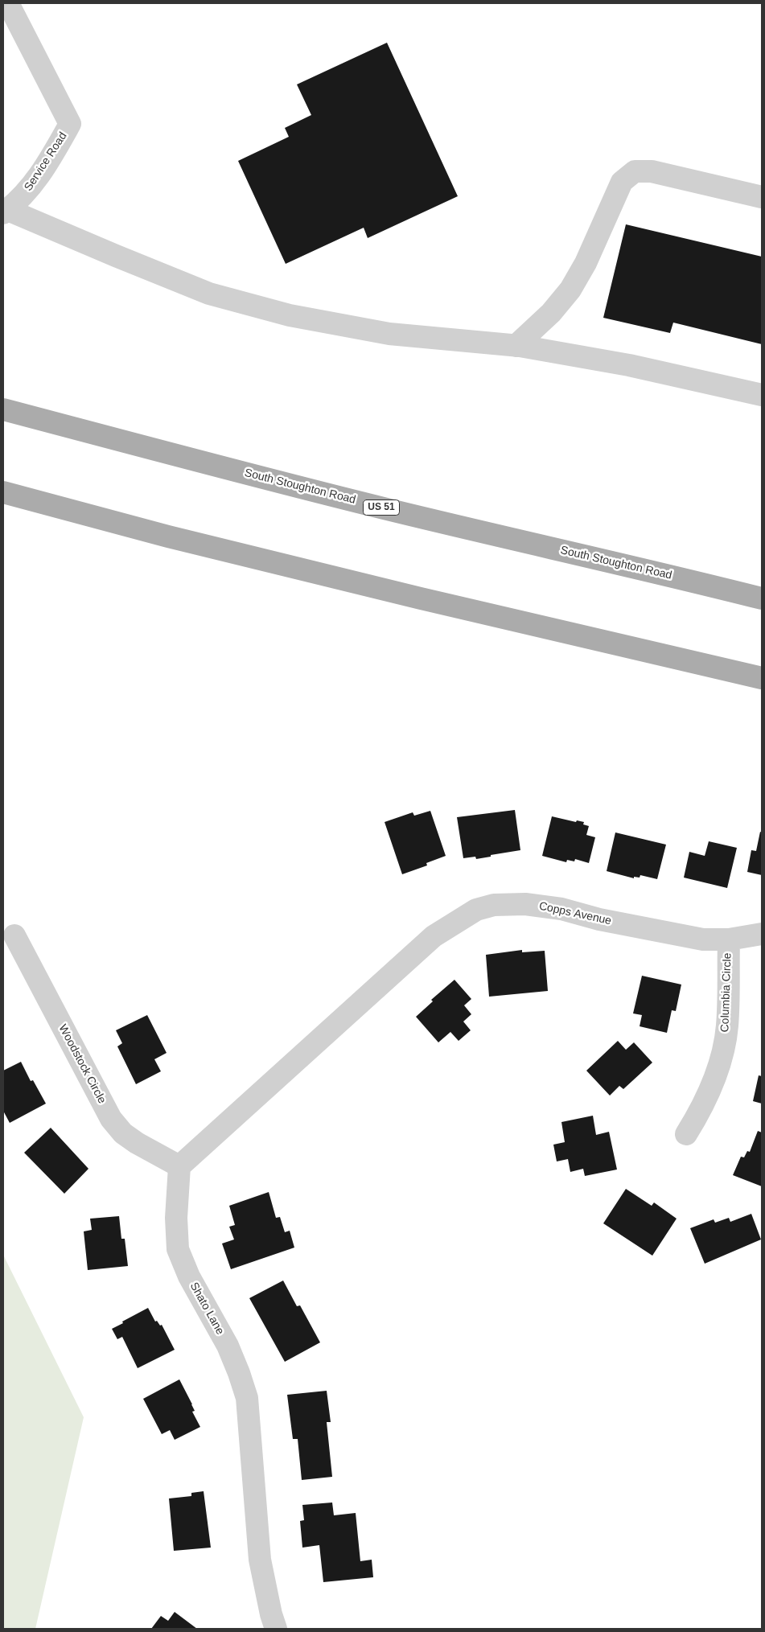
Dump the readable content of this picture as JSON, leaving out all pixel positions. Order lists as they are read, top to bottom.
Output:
{
  "streets": {
    "main road": ["South Stoughton Road", "US 51"],
    "street": [
      "Service Road",
      "Copps Avenue",
      "Columbia Circle",
      "Woodstock Circle",
      "Shato Lane"
    ]
  },
  "crossings": [
    ["Copps Avenue", "Columbia Circle"],
    ["Copps Avenue", "Woodstock Circle"],
    ["Copps Avenue", "Shato Lane"],
    ["Woodstock Circle", "Shato Lane"]
  ]
}
